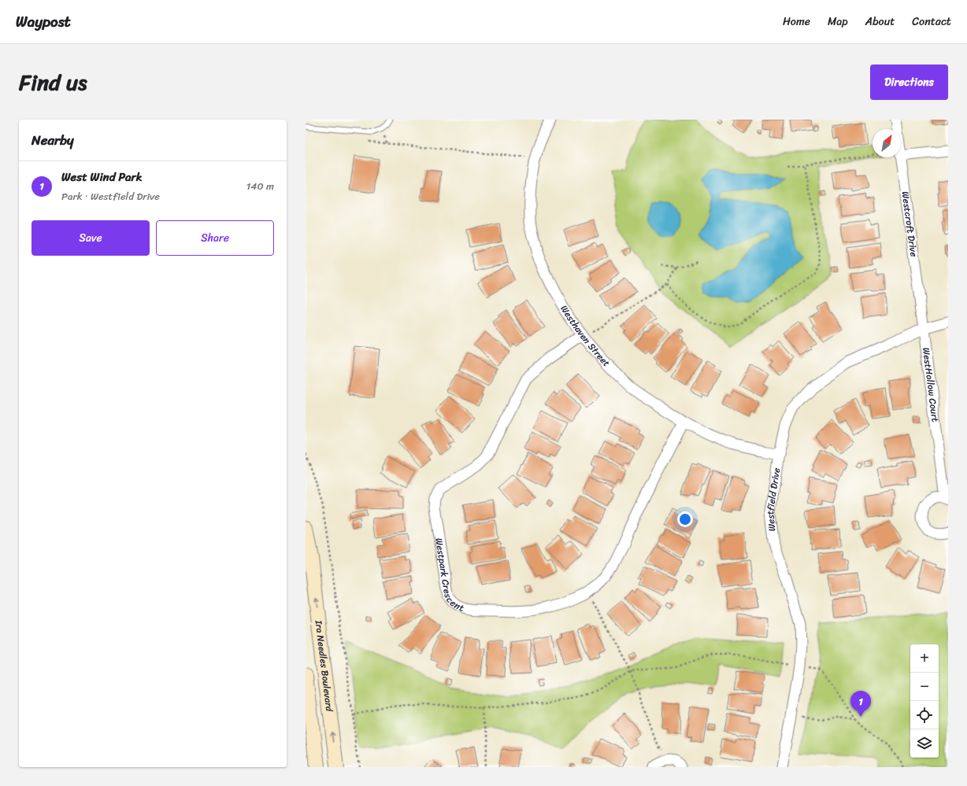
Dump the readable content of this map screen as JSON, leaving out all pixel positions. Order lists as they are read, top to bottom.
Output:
{
  "streets": {
    "main road": ["Ira Needles Boulevard"],
    "street": [
      "Westcroft Drive",
      "Westhaven Street",
      "WestHollow Court",
      "Westfield Drive",
      "Westpark Crescent"
    ]
  },
  "crossings": [
    ["Westcroft Drive", "WestHollow Court"],
    ["Westcroft Drive", "Westfield Drive"],
    ["Westhaven Street", "Westfield Drive"],
    ["Westhaven Street", "Westpark Crescent"],
    ["WestHollow Court", "Westfield Drive"]
  ],
  "north": "top right",
  "page": {
    "header": "Waypost",
    "nav": [
      "Home",
      "Map",
      "About",
      "Contact"
    ],
    "title": "Find us",
    "buttons": [
      "Directions",
      ["Save", "Share"]
    ],
    "heading": "Nearby",
    "list": [
      {
        "mark": "1",
        "name": "West Wind Park",
        "note": "Park · Westfield Drive",
        "value": "140 m"
      }
    ],
    "map_buttons": ["+", "−"],
    "pins": "1"
  }
}
